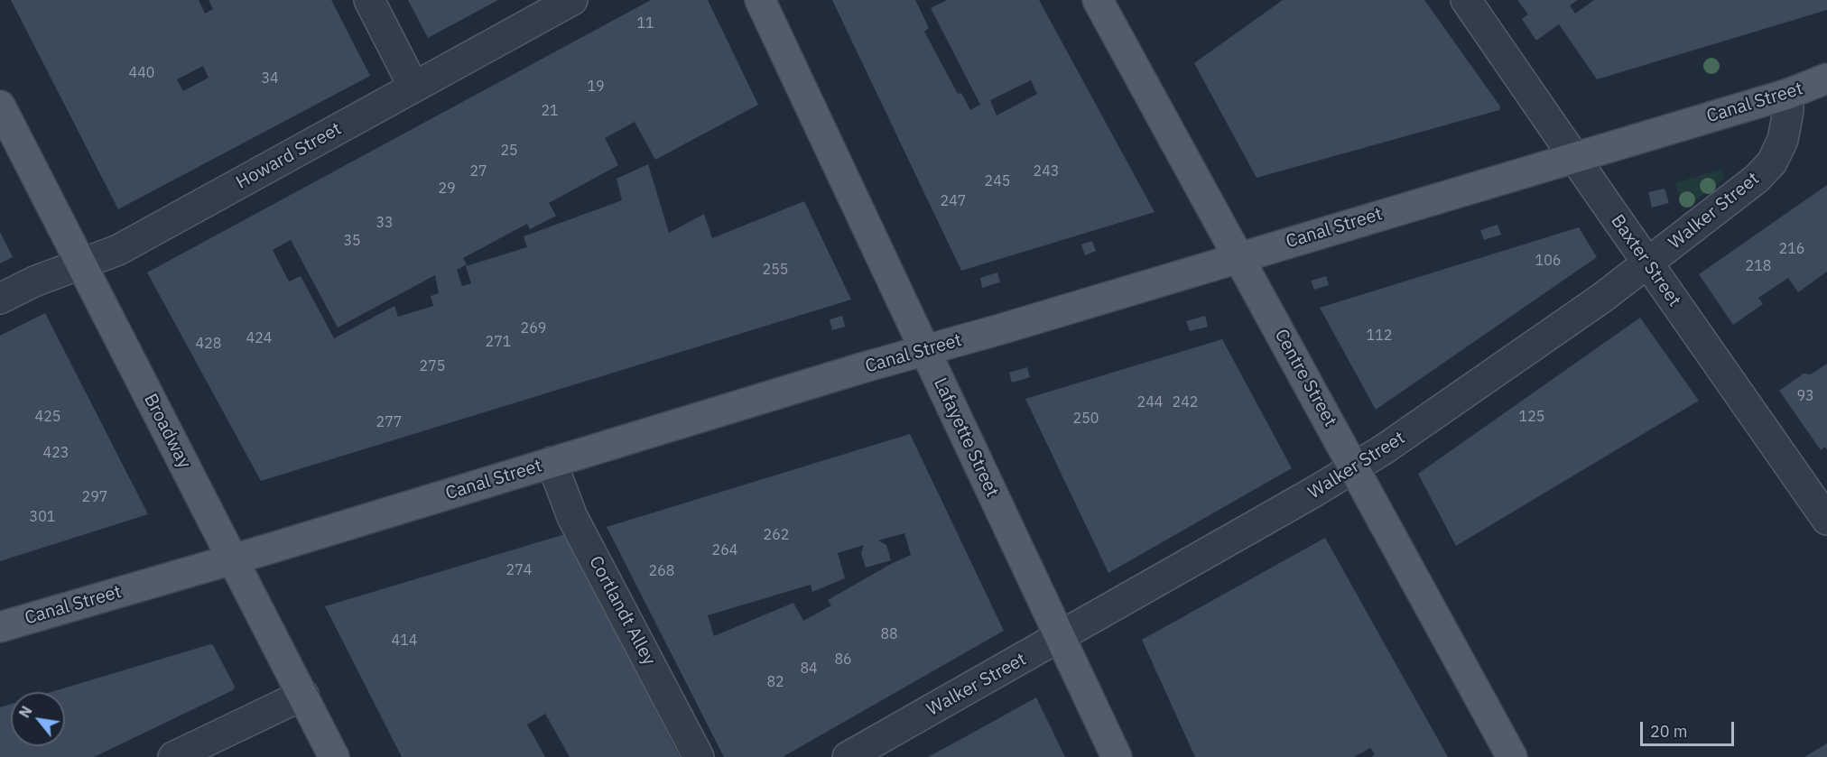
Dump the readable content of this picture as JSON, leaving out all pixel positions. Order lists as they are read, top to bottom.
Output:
{
  "streets": {
    "main road": [
      "Canal Street",
      "Centre Street",
      "Broadway",
      "Lafayette Street"
    ],
    "street": [
      "Howard Street",
      "Walker Street",
      "Baxter Street",
      "Cortlandt Alley"
    ]
  },
  "crossings": [
    ["Canal Street", "Walker Street"],
    ["Canal Street", "Baxter Street"],
    ["Canal Street", "Centre Street"],
    ["Canal Street", "Broadway"],
    ["Canal Street", "Lafayette Street"],
    ["Canal Street", "Cortlandt Alley"],
    ["Howard Street", "Broadway"],
    ["Walker Street", "Baxter Street"],
    ["Walker Street", "Centre Street"],
    ["Walker Street", "Lafayette Street"]
  ],
  "house_numbers": [
    "11",
    "440",
    "34",
    "19",
    "21",
    "25",
    "27",
    "243",
    "245",
    "29",
    "247",
    "33",
    "35",
    "216",
    "106",
    "218",
    "255",
    "269",
    "112",
    "424",
    "271",
    "428",
    "275",
    "93",
    "244",
    "242",
    "425",
    "125",
    "250",
    "277",
    "423",
    "297",
    "301",
    "262",
    "264",
    "274",
    "268",
    "88",
    "414",
    "86",
    "84",
    "82"
  ],
  "scale_bar": "20 m",
  "north": "top left"
}
